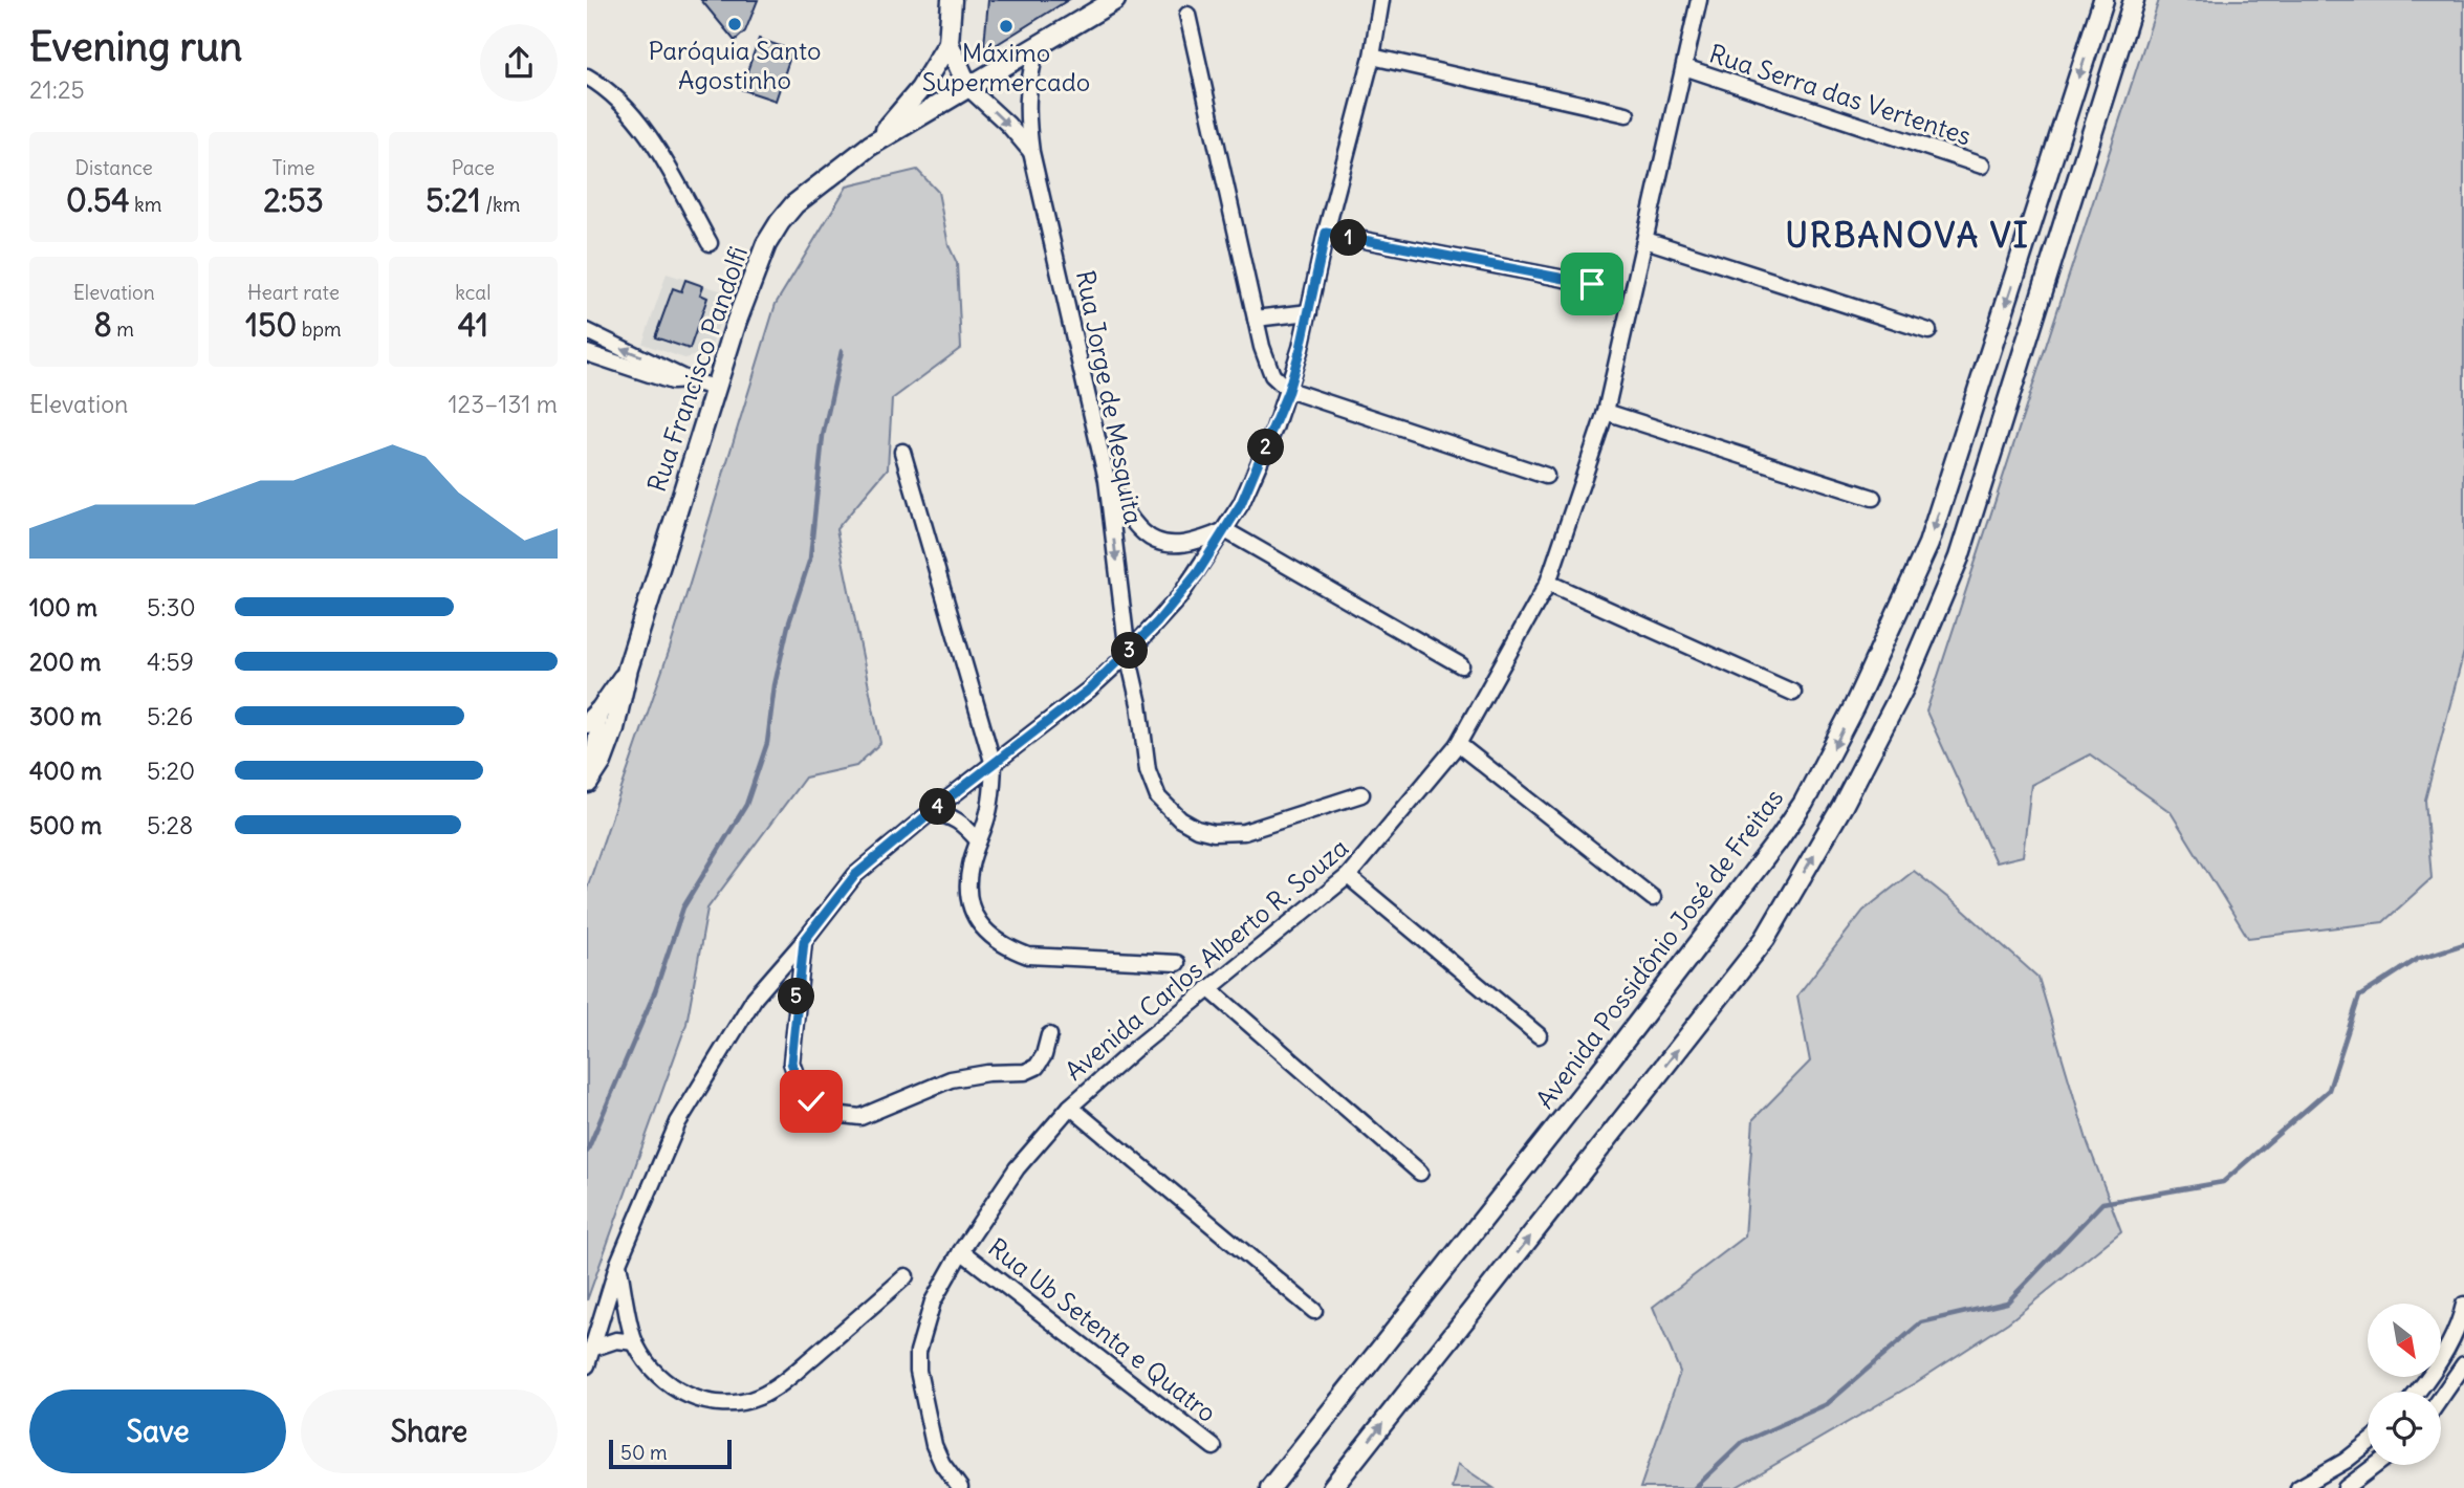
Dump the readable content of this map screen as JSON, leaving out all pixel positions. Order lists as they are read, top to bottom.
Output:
{
  "streets": {
    "street": [
      "Rua Serra das Vertentes",
      "Rua Francisco Pandolfi",
      "Rua Jorge de Mesquita",
      "Avenida Possidônio José de Freitas",
      "Avenida Carlos Alberto R. Souza",
      "Rua Ub Setenta e Quatro"
    ]
  },
  "crossings": [
    ["Rua Serra das Vertentes", "Avenida Carlos Alberto R. Souza"],
    ["Rua Francisco Pandolfi", "Rua Jorge de Mesquita"],
    ["Avenida Carlos Alberto R. Souza", "Rua Ub Setenta e Quatro"]
  ],
  "districts": ["URBANOVA VI"],
  "places": ["Paróquia Santo Agostinho", "Máximo Supermercado"],
  "scale_bar": "50 m",
  "north": "bottom right",
  "page": {
    "heading": ["Evening run", "21:25"],
    "stats": [
      ["Distance", "0.54 km"],
      ["Time", "2:53"],
      ["Pace", "5:21 /km"],
      ["Elevation", "8 m"],
      ["Heart rate", "150 bpm"],
      ["kcal", "41"]
    ],
    "pins": [
      "1",
      "2",
      "3",
      "4",
      "5"
    ],
    "chart": ["Elevation", "123–131 m"],
    "list": [
      {
        "name": "100 m",
        "note": "5:30"
      },
      {
        "name": "200 m",
        "note": "4:59"
      },
      {
        "name": "300 m",
        "note": "5:26"
      },
      {
        "name": "400 m",
        "note": "5:20"
      },
      {
        "name": "500 m",
        "note": "5:28"
      }
    ],
    "buttons": ["Save", "Share"],
    "scale": "50 m"
  }
}
